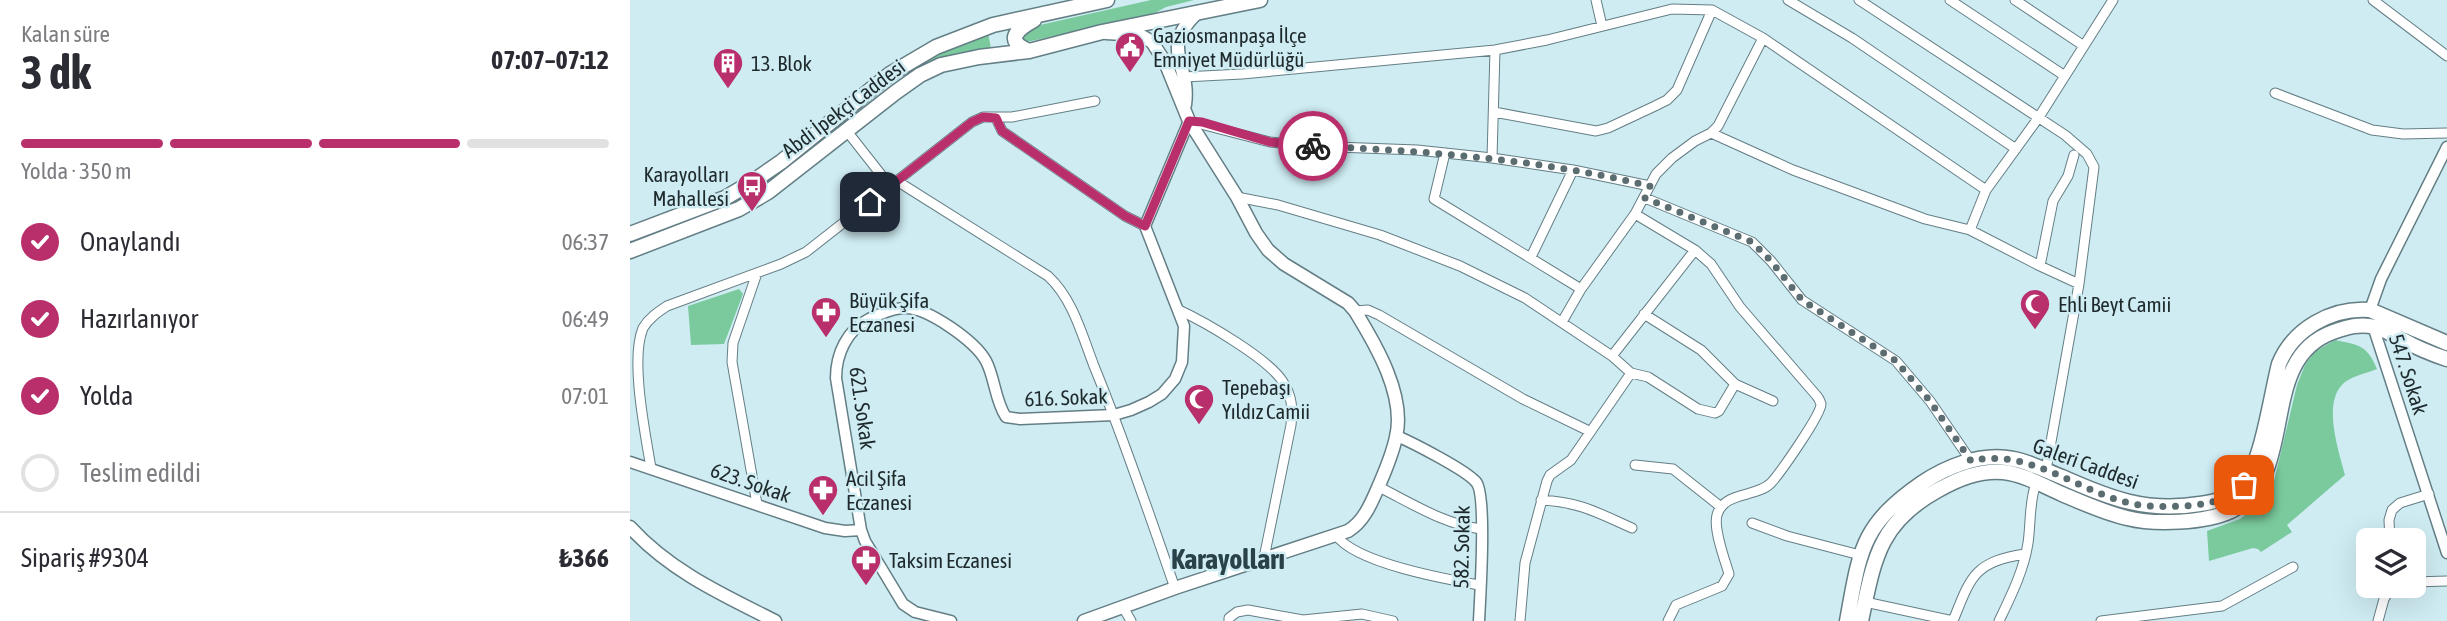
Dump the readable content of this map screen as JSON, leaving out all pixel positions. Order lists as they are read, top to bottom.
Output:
{
  "streets": {
    "main road": ["Abdi İpekçi Caddesi", "Galeri Caddesi"],
    "street": [
      "547. Sokak",
      "616. Sokak",
      "621. Sokak",
      "623. Sokak",
      "582. Sokak"
    ]
  },
  "crossings": [
    ["547. Sokak", "Galeri Caddesi"],
    ["616. Sokak", "621. Sokak"],
    ["621. Sokak", "623. Sokak"]
  ],
  "districts": ["Karayolları"],
  "places": {
    "public building": ["Gaziosmanpaşa İlçe Emniyet Müdürlüğü"],
    "building": ["13. Blok"],
    "bus stop": ["Karayolları Mahallesi"],
    "mosque": ["Ehli Beyt Camii", "Tepebaşı Yıldız Camii"],
    "pharmacy": ["Büyük Şifa Eczanesi", "Acil Şifa Eczanesi", "Taksim Eczanesi"]
  },
  "page": {
    "heading": ["3 dk", "Kalan süre", "07:07–07:12"],
    "panel": ["Sipariş #9304", "₺366"],
    "bar": "Yolda · 350 m",
    "list": [
      ["Onaylandı", "06:37"],
      ["Hazırlanıyor", "06:49"],
      ["Yolda", "07:01"],
      "Teslim edildi"
    ]
  }
}
